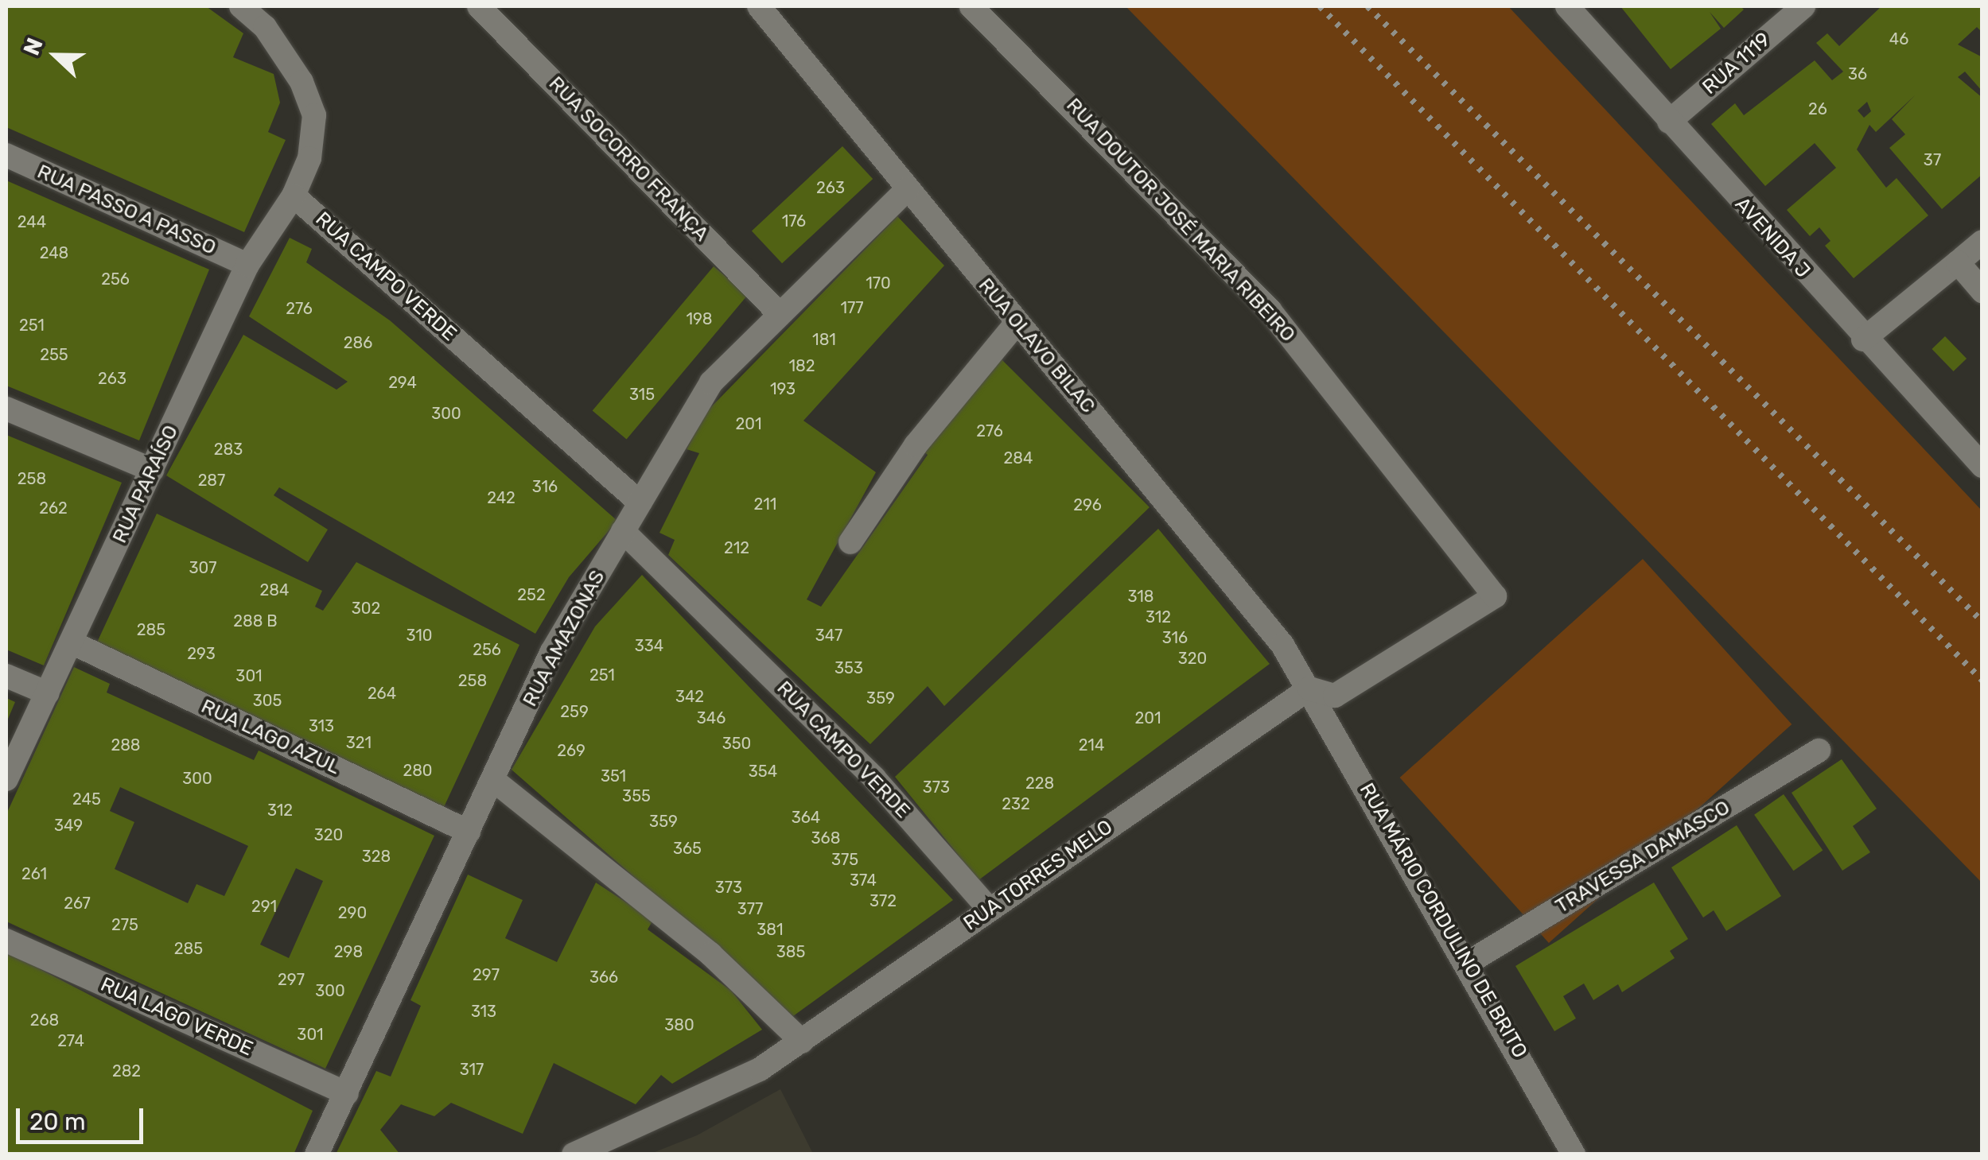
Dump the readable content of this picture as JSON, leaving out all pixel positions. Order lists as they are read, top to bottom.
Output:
{
  "streets": {
    "street": [
      "RUA 1119",
      "RUA SOCORRO FRANÇA",
      "RUA PASSO A PASSO",
      "RUA DOUTOR JOSÉ MARIA RIBEIRO",
      "AVENIDA J",
      "RUA CAMPO VERDE",
      "RUA OLAVO BILAC",
      "RUA PARAÍSO",
      "RUA AMAZONAS",
      "RUA LAGO AZUL",
      "TRAVESSA DAMASCO",
      "RUA TORRES MELO",
      "RUA MÁRIO CORDULINO DE BRITO",
      "RUA LAGO VERDE"
    ]
  },
  "crossings": [
    ["RUA 1119", "AVENIDA J"],
    ["RUA SOCORRO FRANÇA", "RUA AMAZONAS"],
    ["RUA PASSO A PASSO", "RUA PARAÍSO"],
    ["RUA DOUTOR JOSÉ MARIA RIBEIRO", "RUA OLAVO BILAC"],
    ["RUA DOUTOR JOSÉ MARIA RIBEIRO", "RUA TORRES MELO"],
    ["RUA DOUTOR JOSÉ MARIA RIBEIRO", "RUA MÁRIO CORDULINO DE BRITO"],
    ["RUA CAMPO VERDE", "RUA PARAÍSO"],
    ["RUA CAMPO VERDE", "RUA AMAZONAS"],
    ["RUA CAMPO VERDE", "RUA TORRES MELO"],
    ["RUA OLAVO BILAC", "RUA AMAZONAS"],
    ["RUA OLAVO BILAC", "RUA TORRES MELO"],
    ["RUA OLAVO BILAC", "RUA MÁRIO CORDULINO DE BRITO"],
    ["RUA PARAÍSO", "RUA LAGO AZUL"],
    ["RUA AMAZONAS", "RUA LAGO AZUL"],
    ["RUA AMAZONAS", "RUA LAGO VERDE"],
    ["TRAVESSA DAMASCO", "RUA MÁRIO CORDULINO DE BRITO"],
    ["RUA TORRES MELO", "RUA MÁRIO CORDULINO DE BRITO"]
  ],
  "house_numbers": [
    "46",
    "36",
    "26",
    "37",
    "263",
    "176",
    "244",
    "248",
    "256",
    "170",
    "177",
    "276",
    "198",
    "251",
    "181",
    "286",
    "255",
    "182",
    "263",
    "294",
    "193",
    "315",
    "300",
    "201",
    "276",
    "283",
    "284",
    "258",
    "287",
    "316",
    "242",
    "211",
    "296",
    "262",
    "212",
    "307",
    "284",
    "252",
    "318",
    "302",
    "312",
    "288 B",
    "285",
    "310",
    "347",
    "316",
    "334",
    "256",
    "293",
    "320",
    "353",
    "251",
    "301",
    "258",
    "264",
    "342",
    "359",
    "305",
    "259",
    "346",
    "201",
    "313",
    "321",
    "350",
    "288",
    "214",
    "269",
    "280",
    "354",
    "351",
    "300",
    "228",
    "373",
    "355",
    "245",
    "232",
    "312",
    "364",
    "359",
    "349",
    "320",
    "368",
    "365",
    "328",
    "375",
    "261",
    "374",
    "373",
    "372",
    "267",
    "291",
    "377",
    "290",
    "275",
    "381",
    "285",
    "298",
    "385",
    "297",
    "366",
    "297",
    "300",
    "313",
    "268",
    "380",
    "301",
    "274",
    "317",
    "282"
  ],
  "scale_bar": "20 m",
  "north": "left"
}
